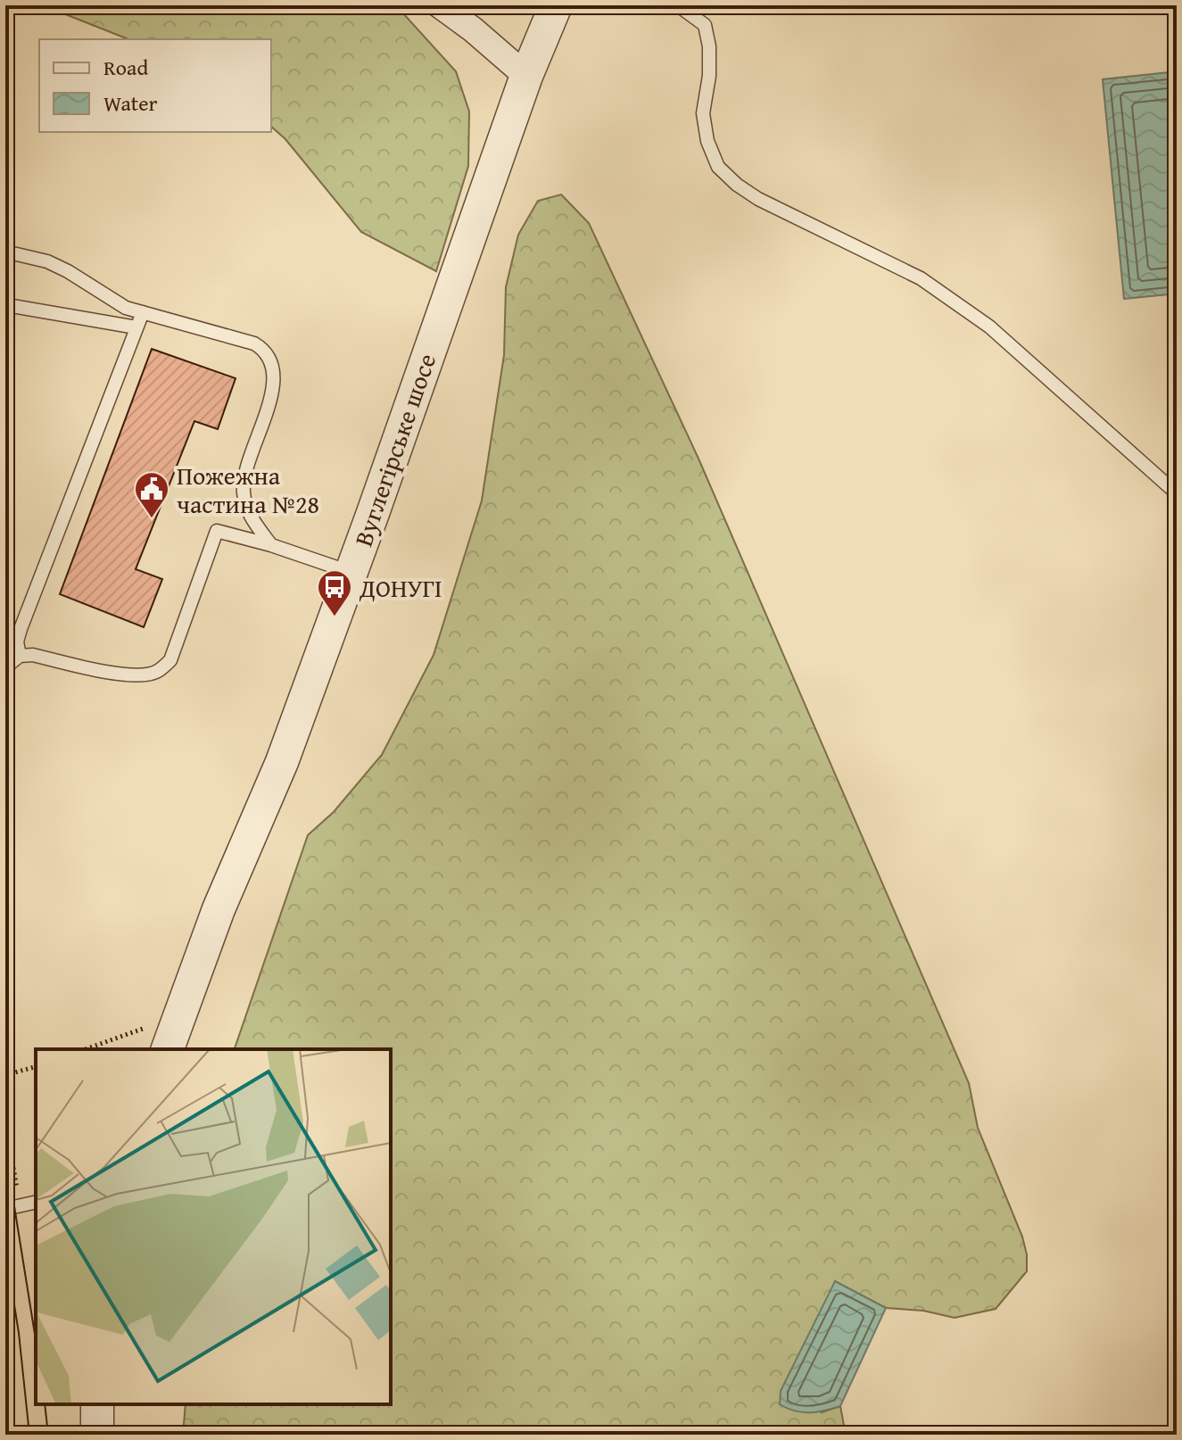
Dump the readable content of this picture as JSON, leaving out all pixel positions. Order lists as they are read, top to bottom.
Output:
{
  "streets": {
    "street": ["Вуглегірське шосе"]
  },
  "places": {
    "public building": ["Пожежна частина №28"],
    "bus stop": ["ДОНУГІ"]
  },
  "legend": ["Road", "Water"]
}
